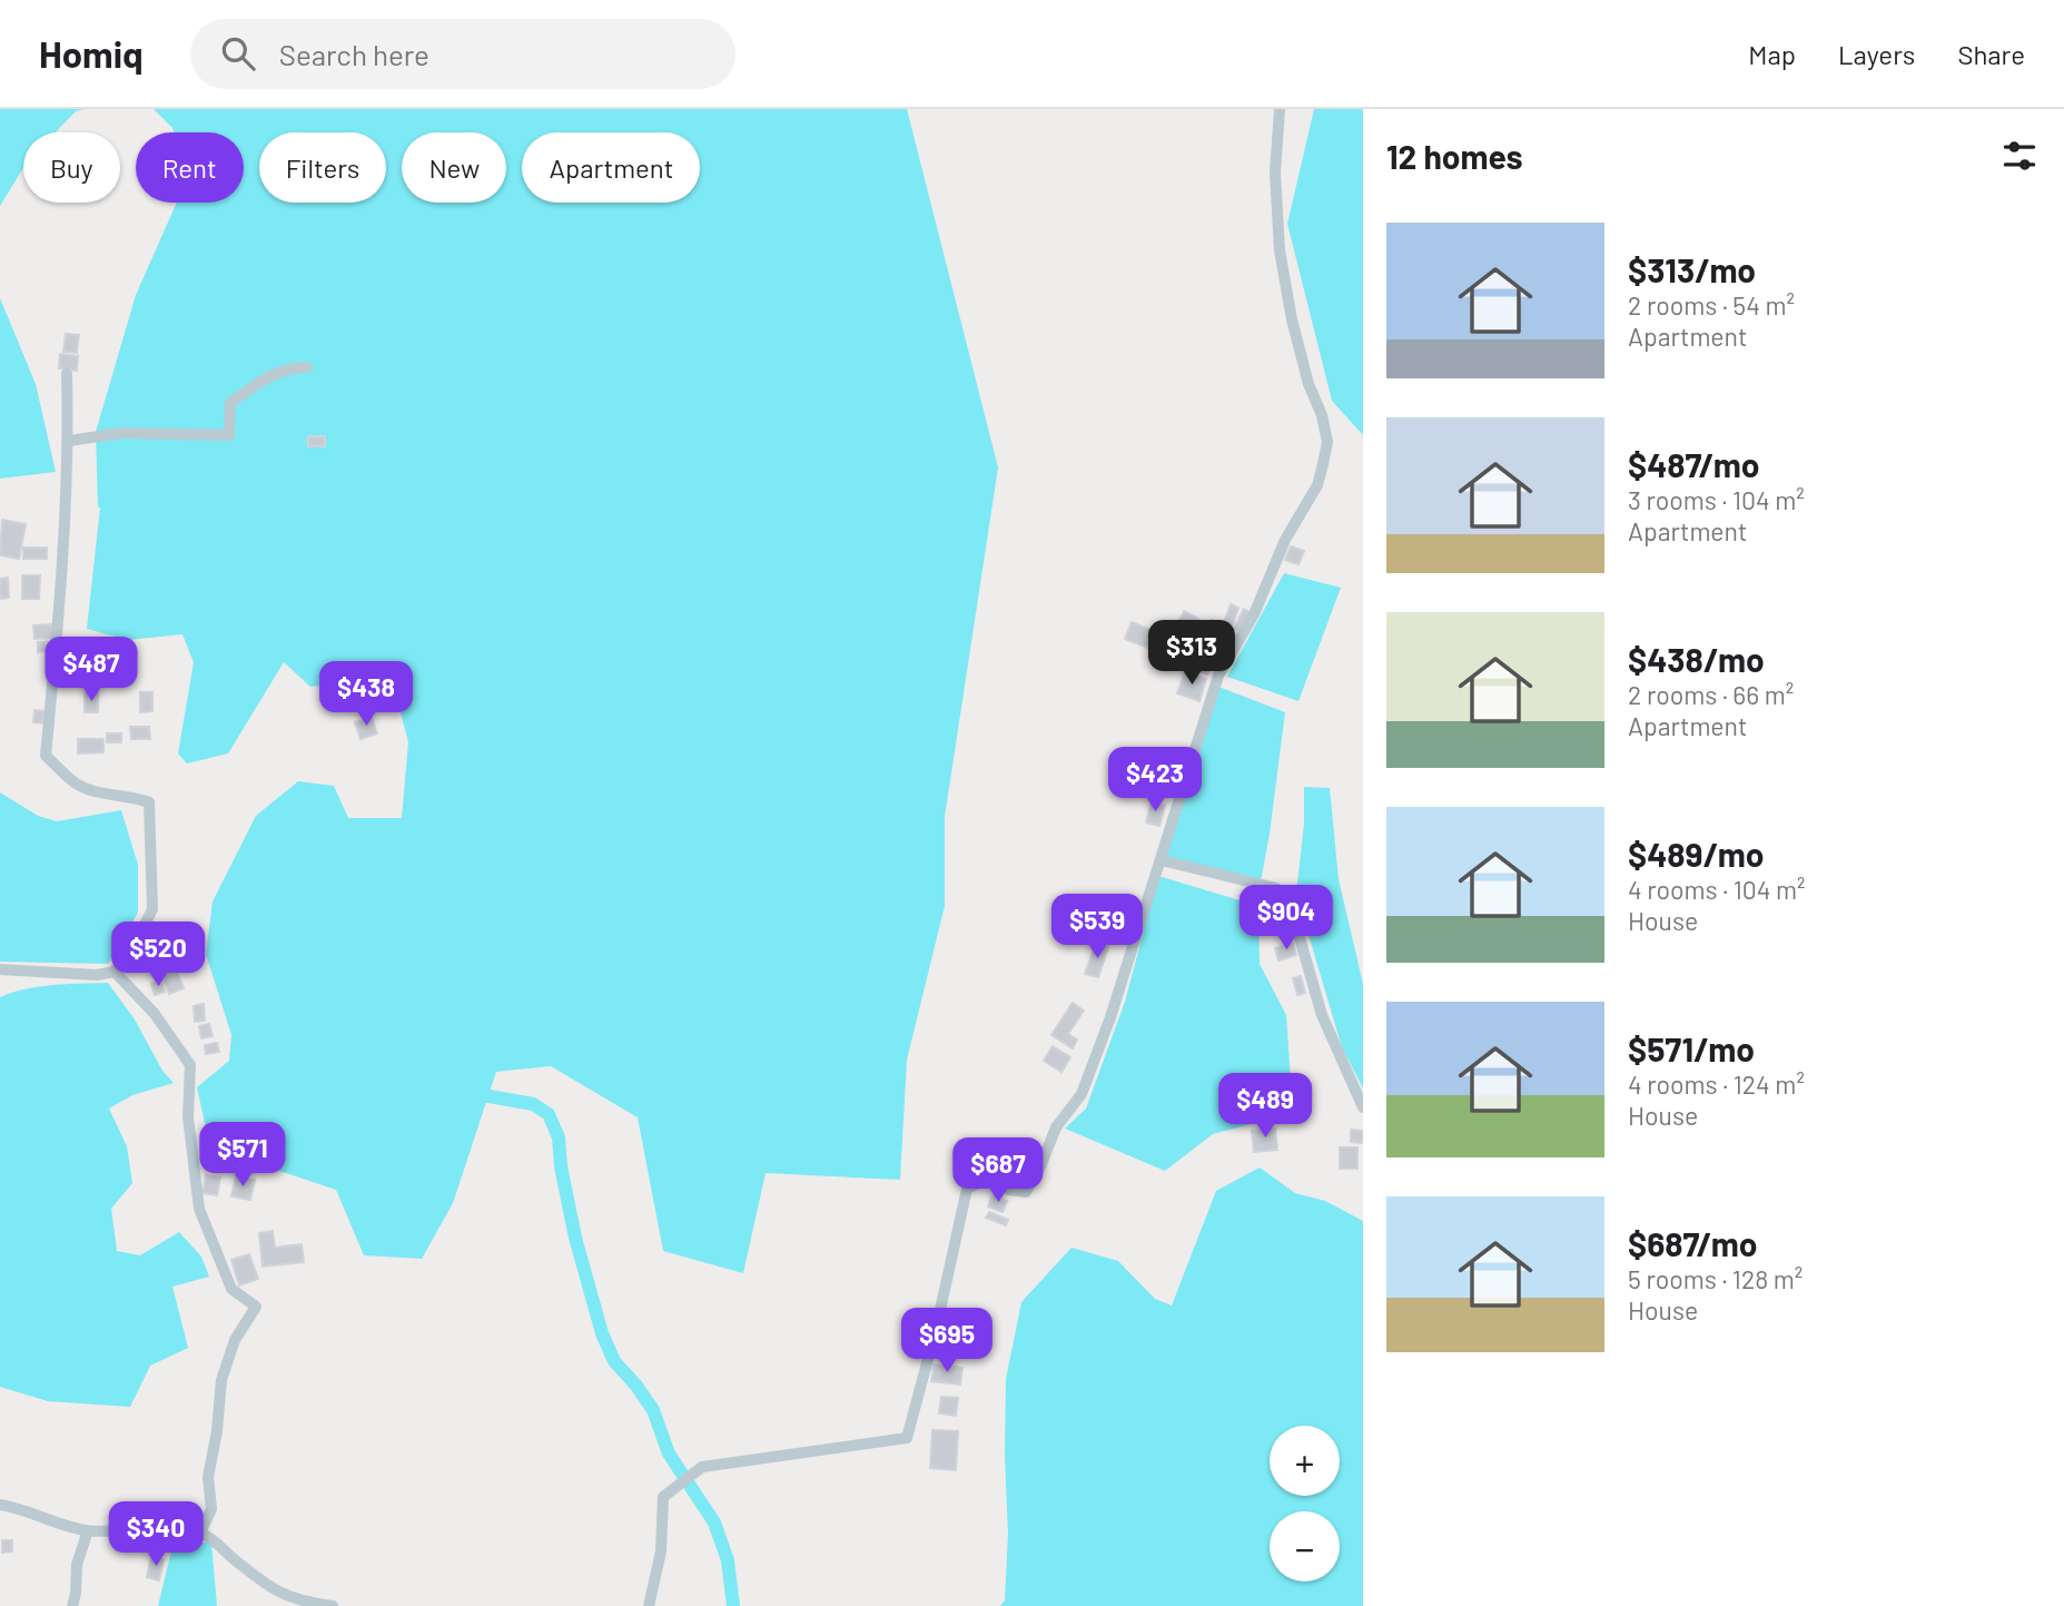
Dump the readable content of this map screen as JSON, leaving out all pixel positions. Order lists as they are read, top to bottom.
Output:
{
  "page": {
    "header": "Homiq",
    "search": "Search here",
    "nav": ["Map", "Layers", "Share"],
    "heading": "12 homes",
    "chip": [
      "Buy",
      "Rent",
      "Filters",
      "New",
      "Apartment"
    ],
    "list": [
      {
        "name": "$313/mo",
        "note": "2 rooms · 54 m² · Apartment"
      },
      {
        "name": "$487/mo",
        "note": "3 rooms · 104 m² · Apartment"
      },
      {
        "name": "$438/mo",
        "note": "2 rooms · 66 m² · Apartment"
      },
      {
        "name": "$489/mo",
        "note": "4 rooms · 104 m² · House"
      },
      {
        "name": "$571/mo",
        "note": "4 rooms · 124 m² · House"
      },
      {
        "name": "$687/mo",
        "note": "5 rooms · 128 m² · House"
      }
    ],
    "price": [
      "$313",
      "$487",
      "$438",
      "$423",
      "$904",
      "$539",
      "$520",
      "$489",
      "$571",
      "$687",
      "$695",
      "$340"
    ],
    "map_buttons": ["+", "−"]
  }
}
